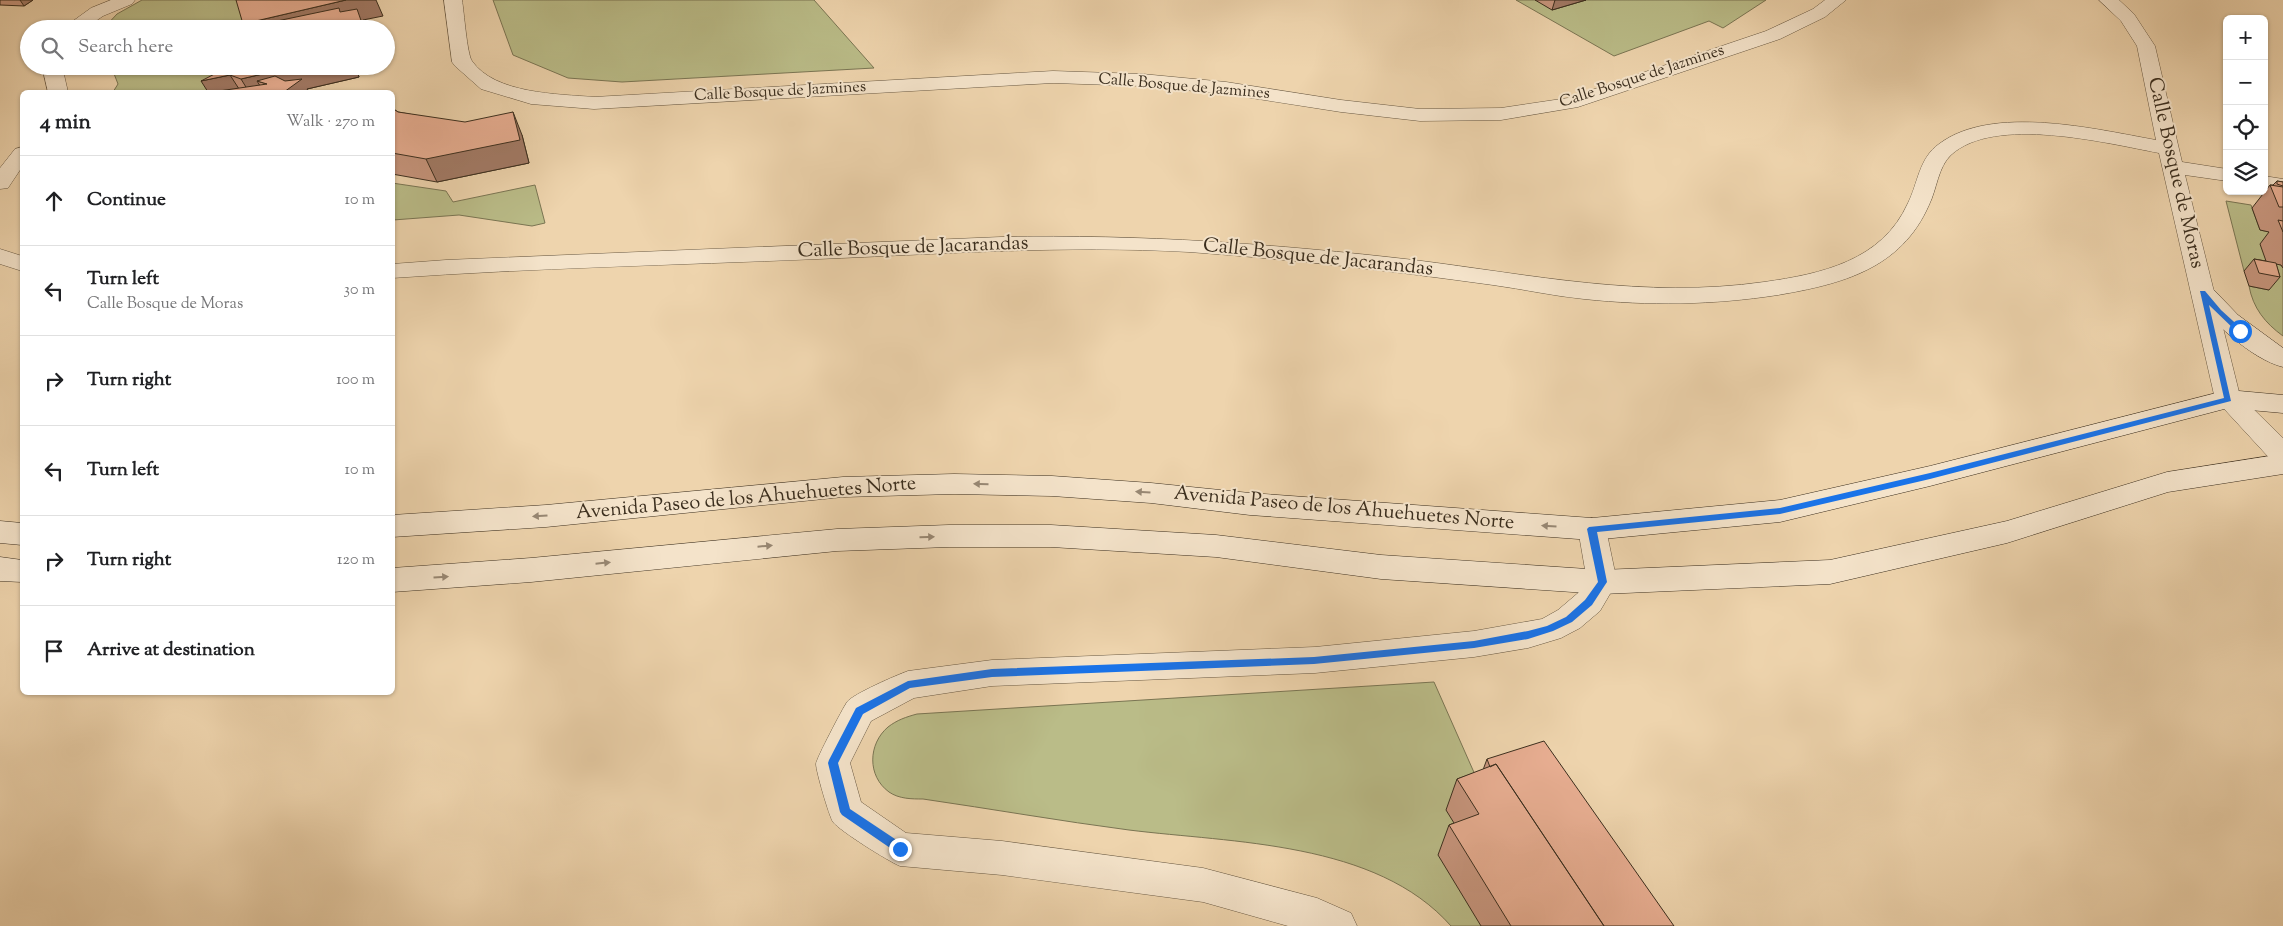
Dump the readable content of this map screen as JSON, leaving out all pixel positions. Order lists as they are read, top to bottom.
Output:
{
  "streets": {
    "street": [
      "Calle Bosque de Jazmines",
      "Calle Bosque de Moras",
      "Calle Bosque de Jacarandas",
      "Avenida Paseo de los Ahuehuetes Norte"
    ]
  },
  "crossings": [
    ["Calle Bosque de Moras", "Calle Bosque de Jacarandas"],
    ["Calle Bosque de Moras", "Avenida Paseo de los Ahuehuetes Norte"]
  ],
  "page": {
    "map_buttons": ["+", "−"],
    "search": "Search here",
    "heading": ["4 min", "Walk · 270 m"],
    "list": [
      ["Continue", "10 m"],
      ["Turn left", "Calle Bosque de Moras", "30 m"],
      ["Turn right", "100 m"],
      ["Turn left", "10 m"],
      ["Turn right", "120 m"],
      "Arrive at destination"
    ]
  }
}
